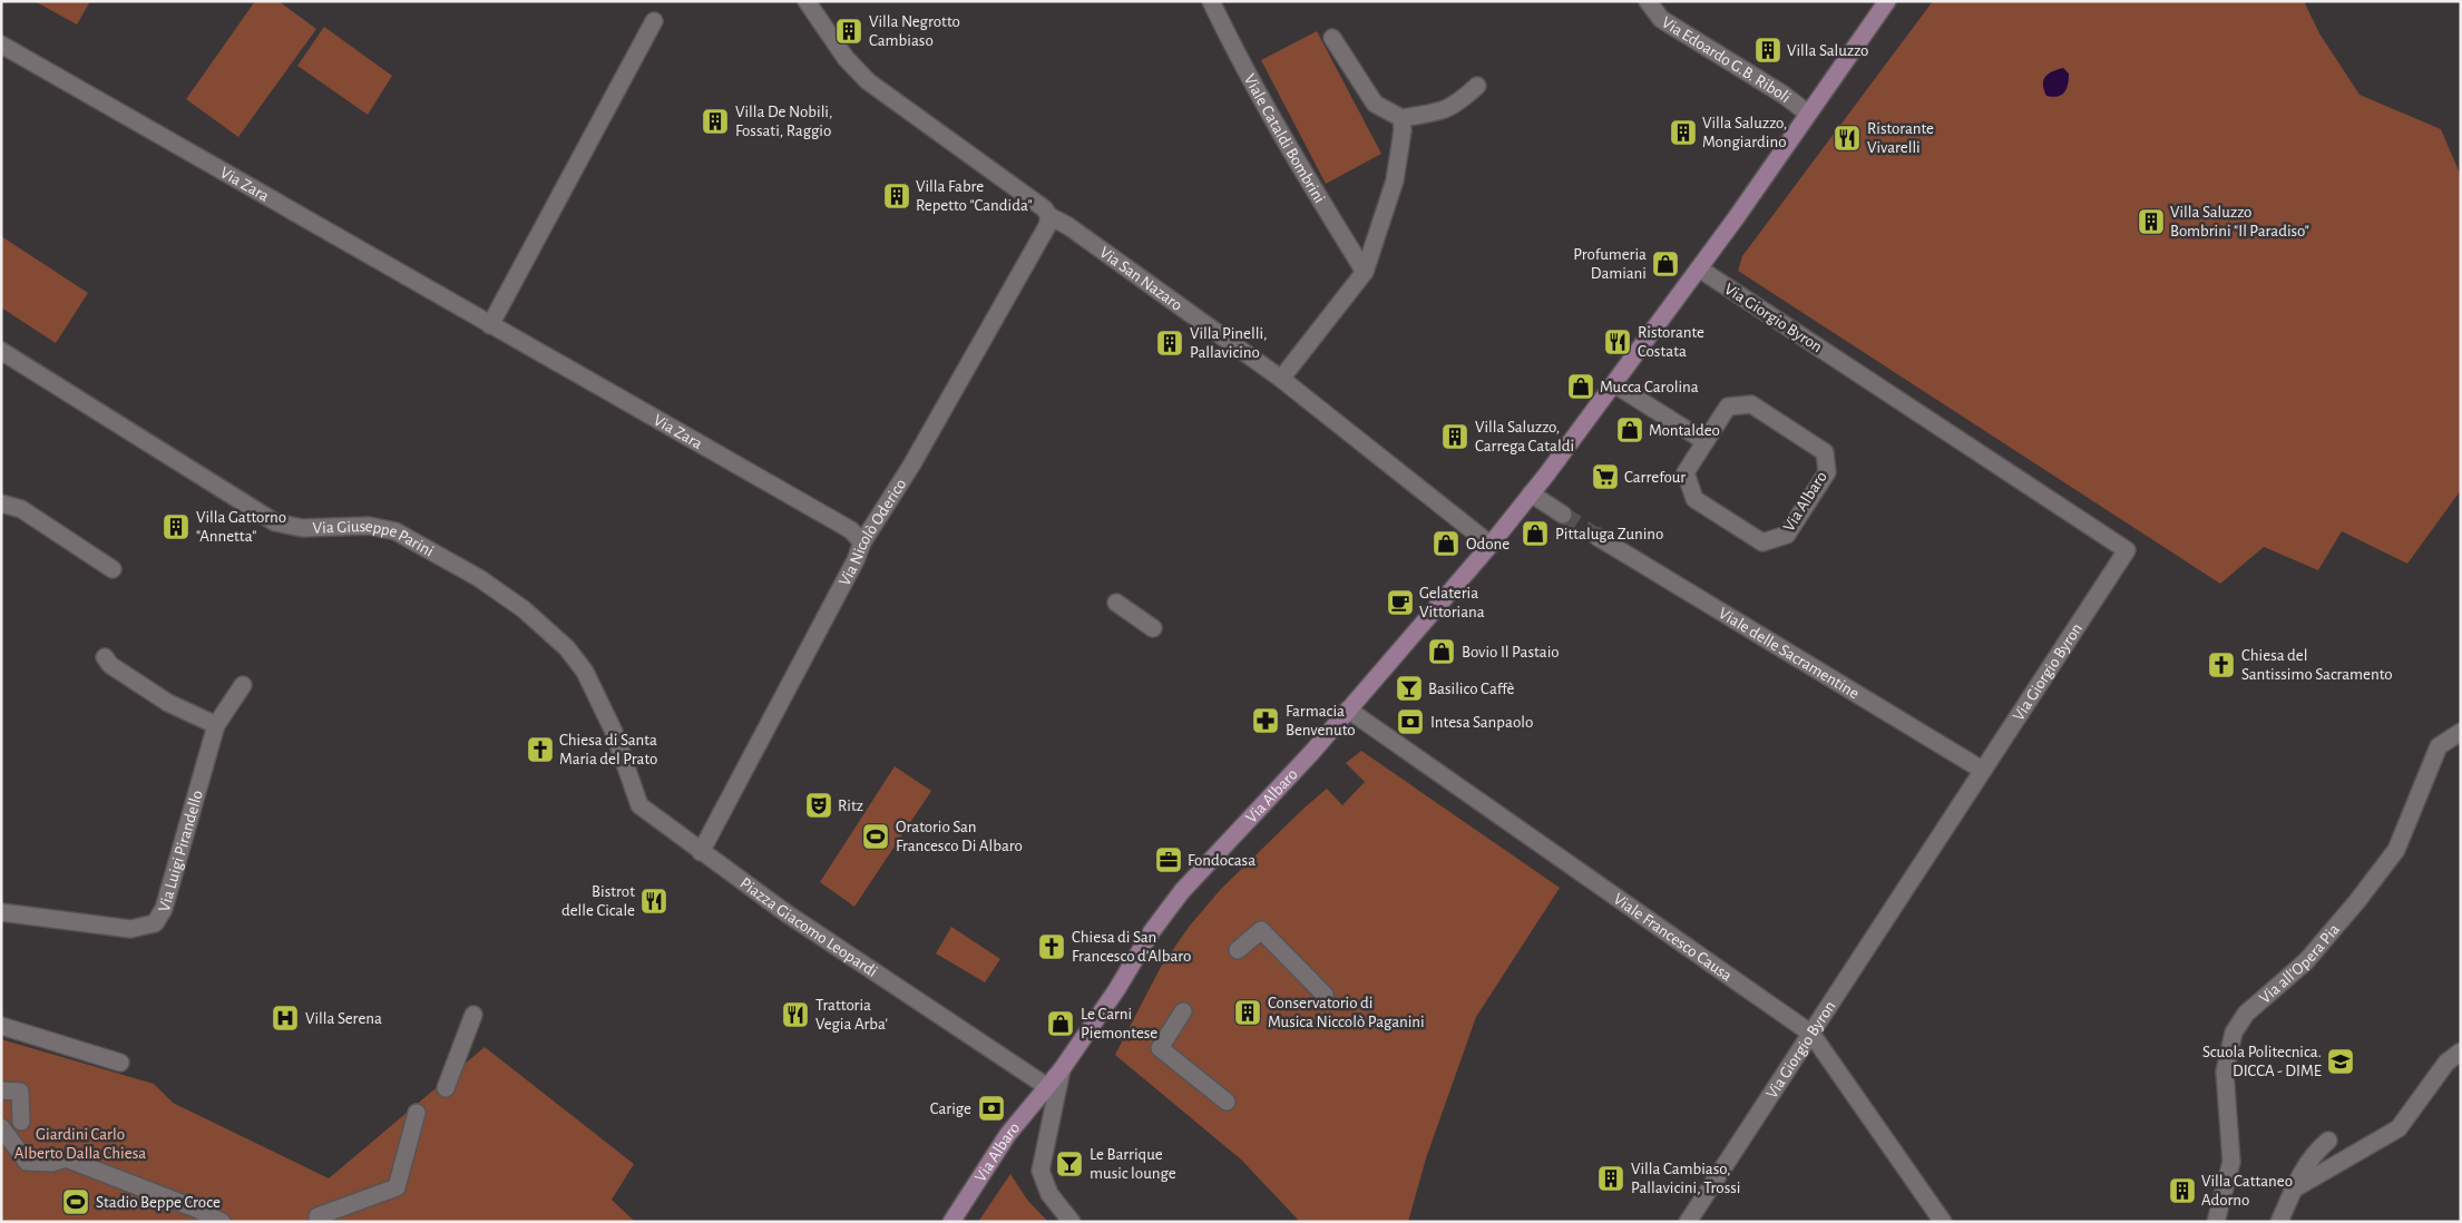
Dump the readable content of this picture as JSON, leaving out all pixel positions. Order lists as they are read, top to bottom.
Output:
{
  "streets": {
    "main road": ["Via Albaro"],
    "street": [
      "Via Edoardo G.B. Riboli",
      "Viale Cataldi Bombrini",
      "Via Zara",
      "Via San Nazaro",
      "Via Giorgio Byron",
      "Via Nicolò Oderico",
      "Via Giuseppe Parini",
      "Viale delle Sacramentine",
      "Via Luigi Pirandello",
      "Piazza Giacomo Leopardi",
      "Viale Francesco Causa",
      "Via all'Opera Pia"
    ]
  },
  "crossings": [
    ["Via Edoardo G.B. Riboli", "Via Albaro"],
    ["Via Zara", "Via Nicolò Oderico"],
    ["Via San Nazaro", "Via Albaro"],
    ["Via San Nazaro", "Via Nicolò Oderico"],
    ["Via Giorgio Byron", "Via Albaro"],
    ["Via Giorgio Byron", "Viale delle Sacramentine"],
    ["Via Giorgio Byron", "Viale Francesco Causa"],
    ["Via Albaro", "Piazza Giacomo Leopardi"],
    ["Via Albaro", "Viale Francesco Causa"],
    ["Via Nicolò Oderico", "Piazza Giacomo Leopardi"],
    ["Via Giuseppe Parini", "Piazza Giacomo Leopardi"]
  ],
  "parks": ["Giardini Carlo Alberto Dalla Chiesa"],
  "places": {
    "building": [
      "Villa Negrotto Cambiaso",
      "Villa Saluzzo",
      "Villa De Nobili, Fossati, Raggio",
      "Villa Saluzzo, Mongiardino",
      "Villa Fabre Repetto \"Candida\"",
      "Villa Saluzzo Bombrini \"Il Paradiso\"",
      "Villa Pinelli, Pallavicino",
      "Villa Saluzzo, Carrega Cataldi",
      "Villa Gattorno \"Annetta\"",
      "Conservatorio di Musica Niccolò Paganini",
      "Villa Cambiaso, Pallavicini, Trossi",
      "Villa Cattaneo Adorno"
    ],
    "restaurant": [
      "Ristorante Vivarelli",
      "Ristorante Costata",
      "Bistrot delle Cicale",
      "Trattoria Vegia Arba'"
    ],
    "shop": [
      "Profumeria Damiani",
      "Mucca Carolina",
      "Montaldeo",
      "Pittaluga Zunino",
      "Odone",
      "Bovio Il Pastaio",
      "Le Carni Piemontese"
    ],
    "supermarket": ["Carrefour"],
    "cafe": ["Gelateria Vittoriana"],
    "church": ["Chiesa del Santissimo Sacramento", "Chiesa di Santa Maria del Prato", "Chiesa di San Francesco d'Albaro"],
    "bar": ["Basilico Caffè", "Le Barrique music lounge"],
    "pharmacy": ["Farmacia Benvenuto"],
    "bank": ["Intesa Sanpaolo", "Carige"],
    "theatre": ["Ritz"],
    "sports": ["Oratorio San Francesco Di Albaro", "Stadio Beppe Croce"],
    "office": ["Fondocasa"],
    "hospital": ["Villa Serena"],
    "school or university": ["Scuola Politecnica. DICCA - DIME"]
  }
}
